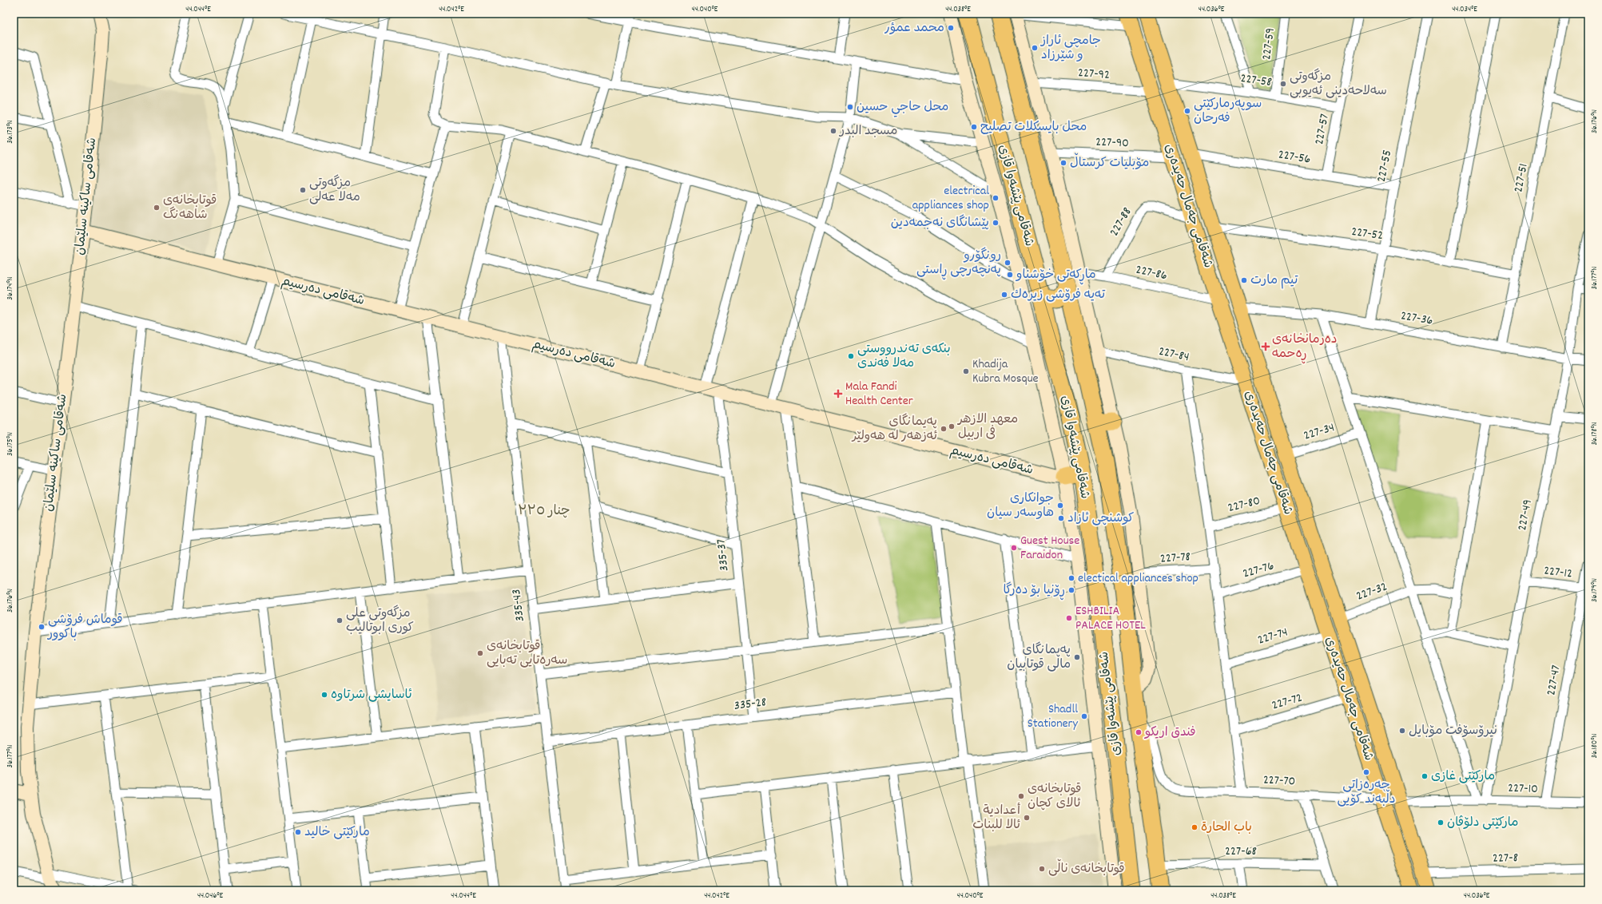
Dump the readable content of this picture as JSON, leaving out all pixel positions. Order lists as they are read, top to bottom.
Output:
{
  "streets": {
    "highway": ["شەقامی پێشەوا قازی"],
    "main road": ["شەقامی جەمال حەیدەری"],
    "street": [
      "227-59",
      "227-92",
      "227-58",
      "227-57",
      "227-90",
      "227-56",
      "227-55",
      "227-51",
      "شەقامی ساکینە سلێمان",
      "227-88",
      "227-52",
      "227-86",
      "شەقامی دەرسیم",
      "227-36",
      "227-84",
      "227-34",
      "227-80",
      "227-49",
      "335-37",
      "227-78",
      "227-76",
      "227-12",
      "227-32",
      "335-43",
      "227-74",
      "227-47",
      "227-72",
      "335-28",
      "227-70",
      "227-10",
      "227-68",
      "227-8"
    ]
  },
  "crossings": [
    ["227-59", "227-58"],
    ["227-92", "شەقامی جەمال حەیدەری"],
    ["227-58", "227-57"],
    ["227-58", "شەقامی جەمال حەیدەری"],
    ["227-57", "227-56"],
    ["227-90", "شەقامی جەمال حەیدەری"],
    ["227-56", "227-55"],
    ["227-56", "شەقامی جەمال حەیدەری"],
    ["227-55", "227-52"],
    ["227-55", "227-36"],
    ["227-51", "227-52"],
    ["227-51", "227-36"],
    ["شەقامی پێشەوا قازی", "227-70"],
    ["شەقامی پێشەوا قازی", "227-68"],
    ["شەقامی ساکینە سلێمان", "شەقامی دەرسیم"],
    ["شەقامی جەمال حەیدەری", "227-88"],
    ["شەقامی جەمال حەیدەری", "227-52"],
    ["شەقامی جەمال حەیدەری", "227-86"],
    ["شەقامی جەمال حەیدەری", "227-36"],
    ["شەقامی جەمال حەیدەری", "227-84"],
    ["شەقامی جەمال حەیدەری", "227-34"],
    ["شەقامی جەمال حەیدەری", "227-80"],
    ["شەقامی جەمال حەیدەری", "227-76"],
    ["شەقامی جەمال حەیدەری", "227-32"],
    ["شەقامی جەمال حەیدەری", "227-74"],
    ["شەقامی جەمال حەیدەری", "227-72"],
    ["شەقامی جەمال حەیدەری", "227-70"],
    ["شەقامی جەمال حەیدەری", "227-10"],
    ["شەقامی جەمال حەیدەری", "227-8"],
    ["227-88", "227-86"],
    ["شەقامی دەرسیم", "335-37"],
    ["شەقامی دەرسیم", "335-43"],
    ["227-36", "227-49"],
    ["227-49", "227-12"],
    ["227-49", "227-10"],
    ["335-37", "335-28"],
    ["227-12", "227-47"],
    ["335-43", "335-28"],
    ["227-47", "227-10"]
  ],
  "districts": ["چنار ٣٣٥"],
  "places": {
    "other": [
      "محمد عمؤر",
      "جامچی ئاراز و شێرزاد",
      "مزگەوتی سەلاحەدینی ئەیوبی",
      "محل حاجي حسین",
      "سوپەرمارکێتی فەرحان",
      "محل بايسكلات تصليح",
      "مسجد البدر",
      "مۆبلیات کرستاڵ",
      "مزگەوتی مەلا عەلی",
      "electrical appliances shop",
      "قوتابخانەى شاهەنگ",
      "پێشانگای نەجمەدین",
      "رونگۆرو پەنچەرچی ڕاستی",
      "ماڕکەتی خۆشناو",
      "تیم مارت",
      "تەیە فرۆشی زیرەك",
      "بنکەی تەندرووستی مەلا فەندی",
      "Khadija Kubra Mosque",
      "معهد الازهر فی اربیل",
      "پەیمانگای ئەزهەر لە هەولێر",
      "جوانکاری هاوسەر سیان",
      "کوشنچی ئازاد",
      "Guest House Faraidon",
      "electical appliances shop",
      "ڕۆنیا بۆ دەرگا",
      "ESHBILIA PALACE HOTEL",
      "مزگەوتی علی کوری ابوتالیب",
      "قوماش فرۆشی باکوور",
      "قوتابخانەی سەرەتایی تەبایی",
      "پەیمانگای ماڵی قوتابیان",
      "ئاسایشی شرتاوە",
      "Shadll Stationery",
      "نیرۆسۆفت مۆبایل",
      "فندق اريكو",
      "چەرەزاتی دڵبەند کۆیی",
      "ماركێتی غازی",
      "قوتابخانەی ئالای کچان",
      "أعدادية ئالا للبنات",
      "ماركێتی دلۆڤان",
      "باب الحارة",
      "مارکێتی خالید",
      "قوتابخانەی ناڵی"
    ],
    "health": ["دەرمانخانەی ڕەحمە", "Mala Fandi Health Center"]
  },
  "coordinates": [
    "44.044°E",
    "44.042°E",
    "44.040°E",
    "44.038°E",
    "44.036°E",
    "44.034°E",
    "36.176°N",
    "36.173°N",
    "36.177°N",
    "36.174°N",
    "36.178°N",
    "36.175°N",
    "36.179°N",
    "36.180°N",
    "44.046°E"
  ]
}
